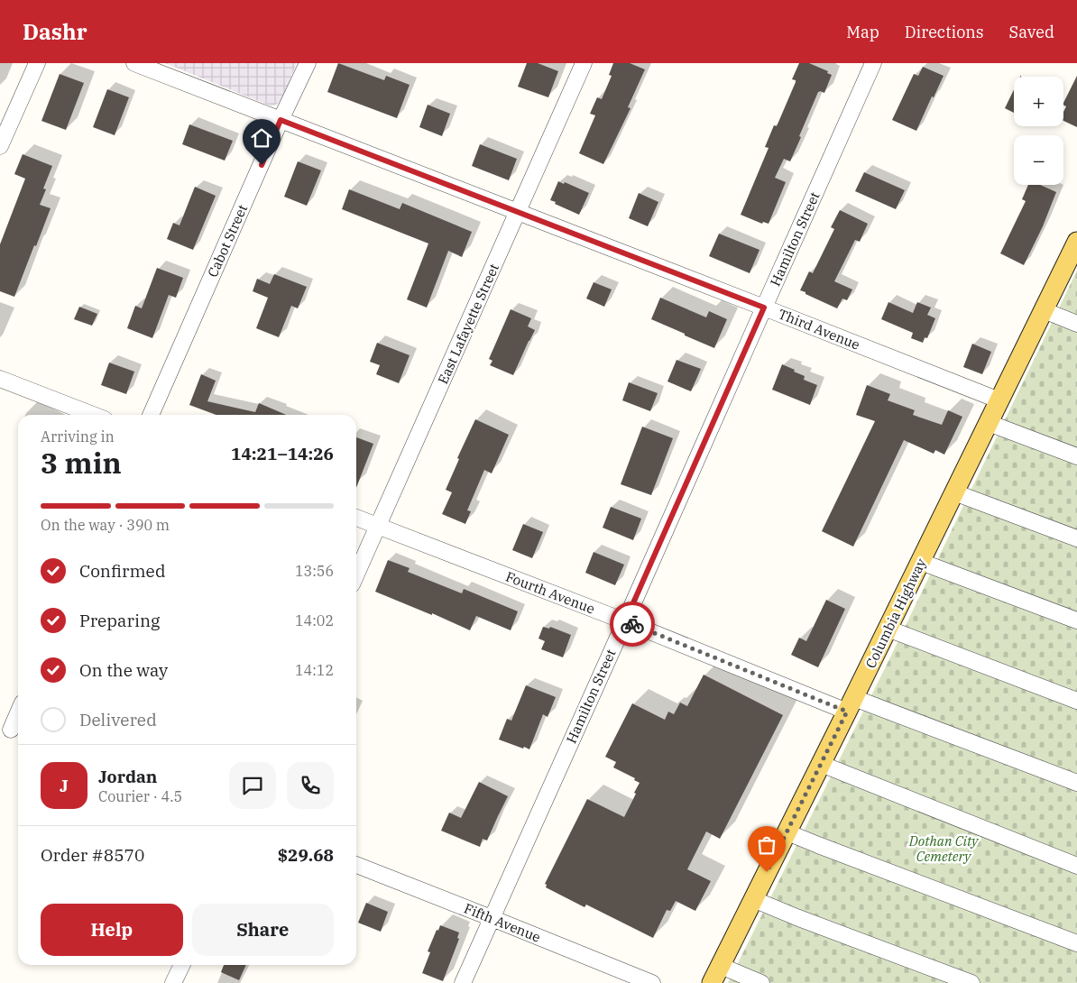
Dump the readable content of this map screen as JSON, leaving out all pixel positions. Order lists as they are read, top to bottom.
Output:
{
  "streets": {
    "main road": ["Columbia Highway"],
    "street": [
      "Hamilton Street",
      "Cabot Street",
      "East Lafayette Street",
      "Third Avenue",
      "Fourth Avenue",
      "Fifth Avenue"
    ]
  },
  "crossings": [
    ["Hamilton Street", "Third Avenue"],
    ["Hamilton Street", "Fourth Avenue"],
    ["Hamilton Street", "Fifth Avenue"],
    ["Cabot Street", "Third Avenue"],
    ["East Lafayette Street", "Third Avenue"],
    ["East Lafayette Street", "Fourth Avenue"],
    ["Third Avenue", "Columbia Highway"],
    ["Fourth Avenue", "Columbia Highway"]
  ],
  "parks": ["Dothan City Cemetery"],
  "page": {
    "header": "Dashr",
    "nav": ["Map", "Directions", "Saved"],
    "map_buttons": ["+", "−"],
    "heading": ["3 min", "Arriving in", "14:21–14:26"],
    "panel": [
      "Jordan",
      "Courier · 4.5",
      "Order #8570",
      "$29.68"
    ],
    "bar": "On the way · 390 m",
    "list": [
      ["Confirmed", "13:56"],
      ["Preparing", "14:02"],
      ["On the way", "14:12"],
      "Delivered"
    ],
    "round": "J",
    "buttons": ["Help", "Share"]
  }
}
